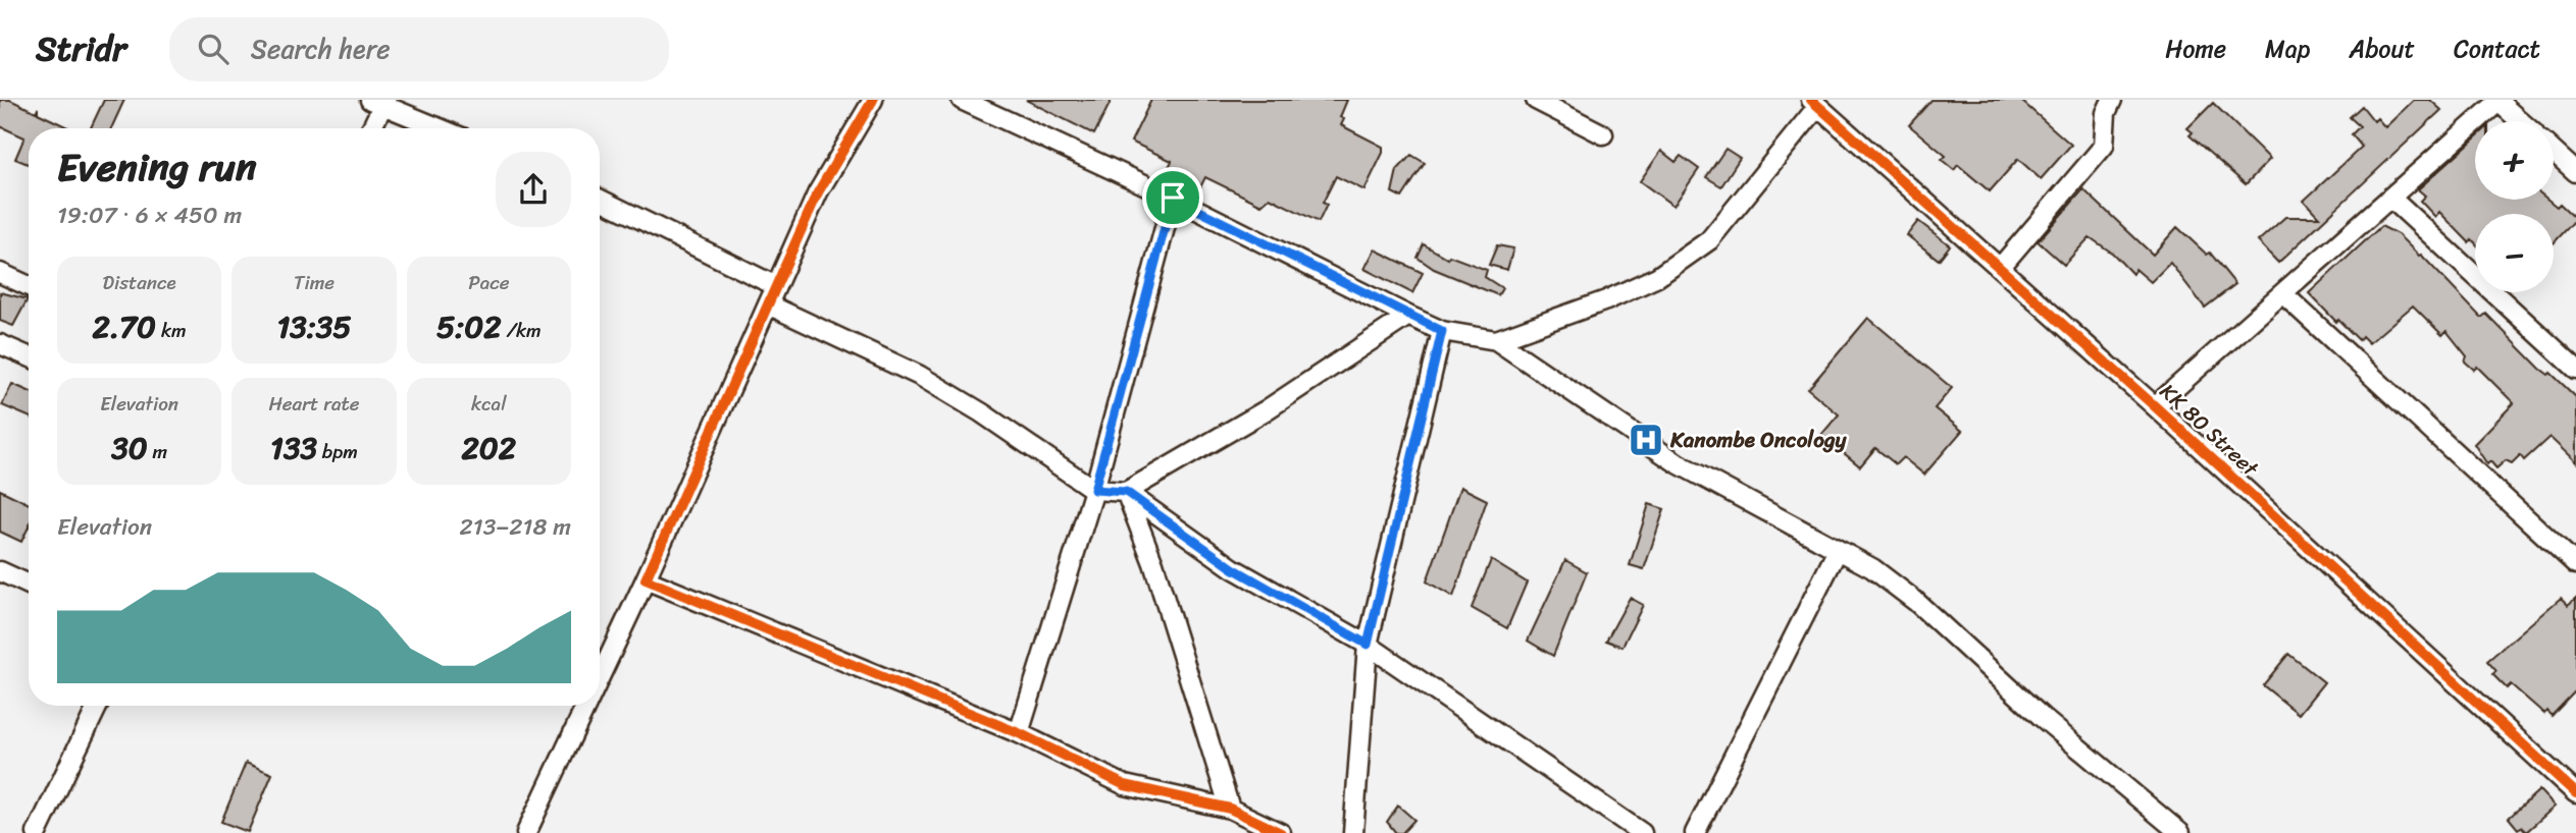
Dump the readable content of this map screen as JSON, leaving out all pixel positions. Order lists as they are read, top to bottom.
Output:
{
  "streets": {
    "street": ["KK 80 Street"]
  },
  "places": {
    "hospital": ["Kanombe Oncology"]
  },
  "page": {
    "header": "Stridr",
    "search": "Search here",
    "nav": [
      "Home",
      "Map",
      "About",
      "Contact"
    ],
    "map_buttons": ["+", "−"],
    "heading": ["Evening run", "19:07 · 6 × 450 m"],
    "stats": [
      ["Distance", "2.70 km"],
      ["Time", "13:35"],
      ["Pace", "5:02 /km"],
      ["Elevation", "30 m"],
      ["Heart rate", "133 bpm"],
      ["kcal", "202"]
    ],
    "chart": ["Elevation", "213–218 m"]
  }
}
